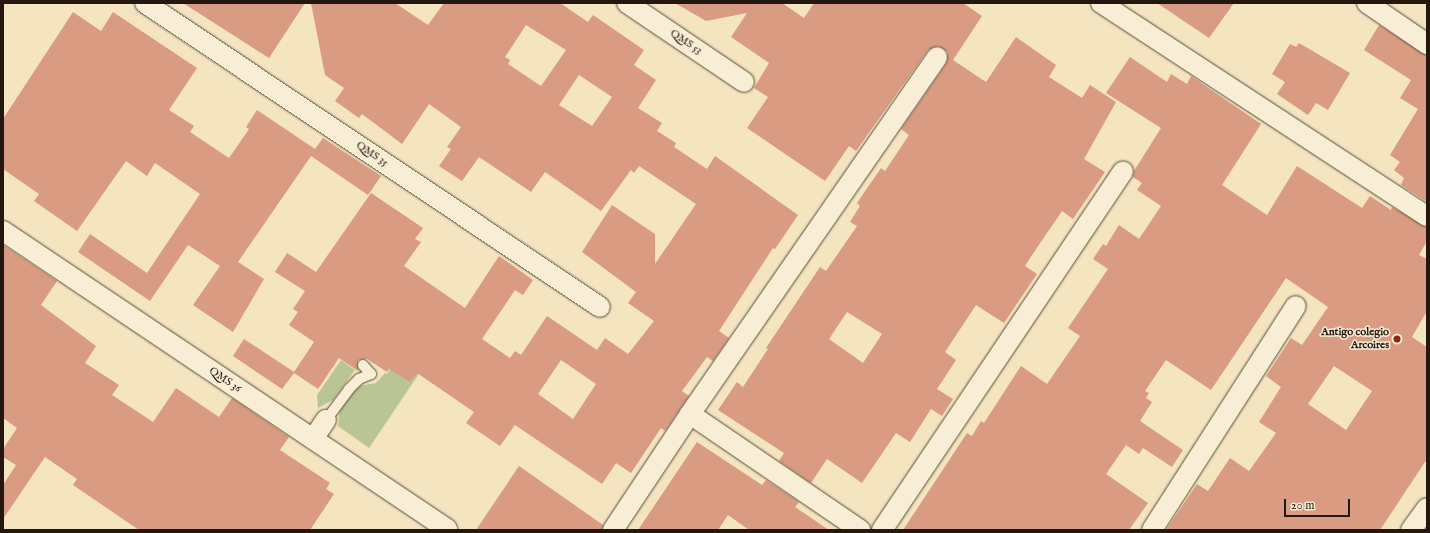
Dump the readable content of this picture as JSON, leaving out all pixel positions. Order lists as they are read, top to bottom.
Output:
{
  "streets": {
    "street": ["QMS 53", "QMS 35", "QMS 36"]
  },
  "places": ["Antigo colegio Arcoires"],
  "scale_bar": "20 m"
}
